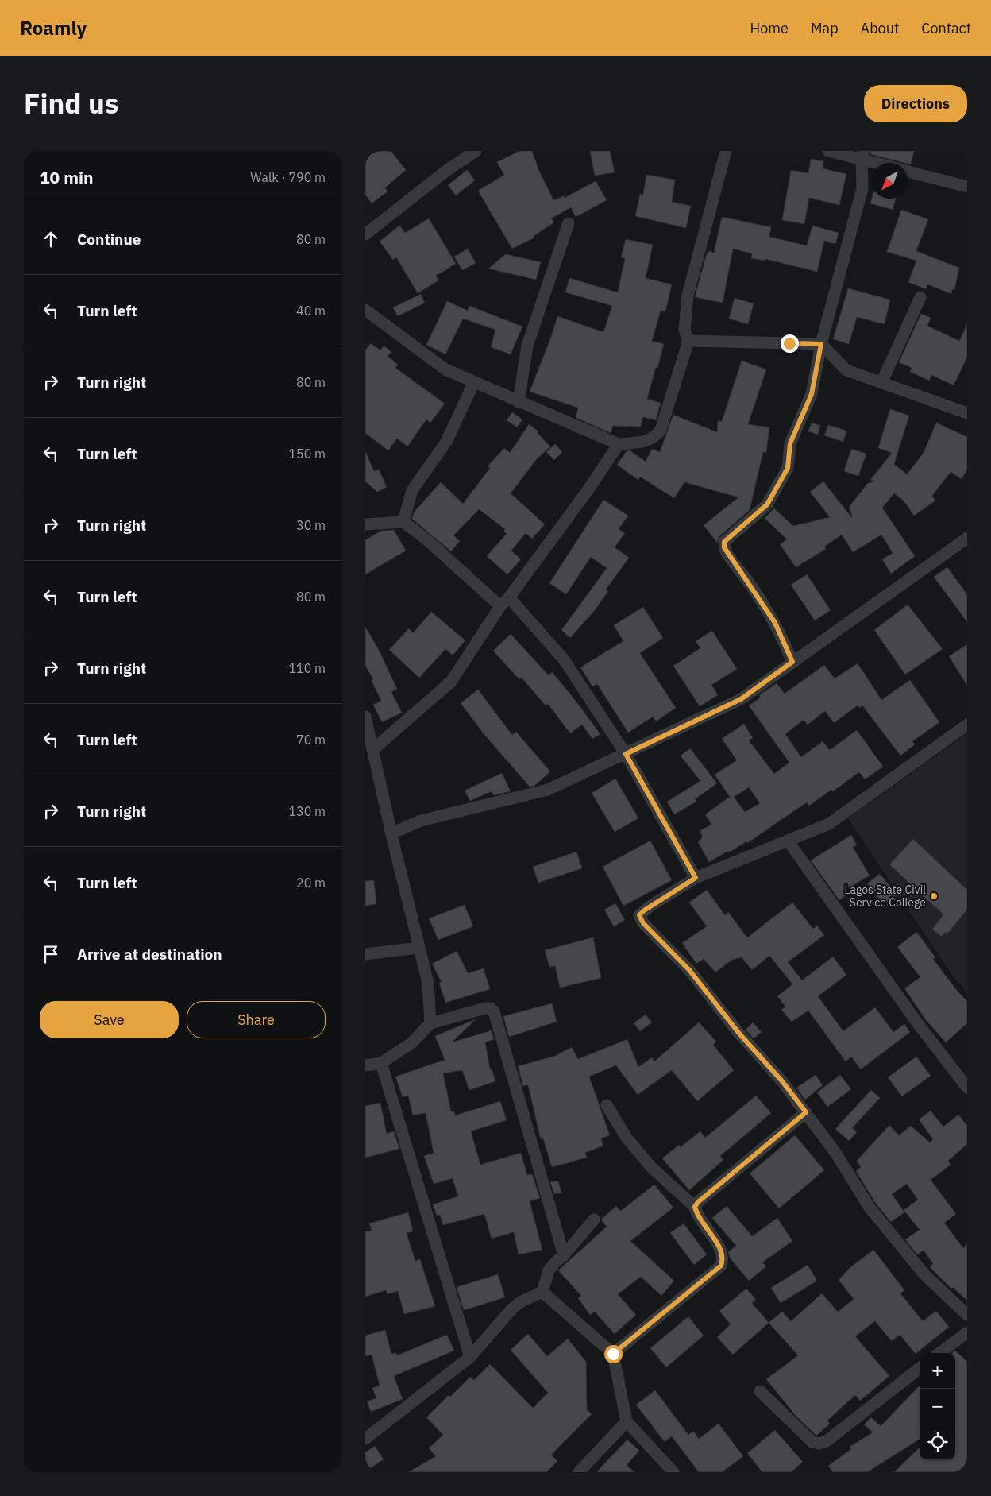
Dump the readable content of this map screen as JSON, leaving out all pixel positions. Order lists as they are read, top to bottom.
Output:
{
  "places": ["Lagos State Civil Service College"],
  "north": "bottom left",
  "page": {
    "header": "Roamly",
    "nav": [
      "Home",
      "Map",
      "About",
      "Contact"
    ],
    "title": "Find us",
    "buttons": [
      "Directions",
      ["Save", "Share"]
    ],
    "heading": ["10 min", "Walk · 790 m"],
    "list": [
      ["Continue", "80 m"],
      ["Turn left", "40 m"],
      ["Turn right", "80 m"],
      ["Turn left", "150 m"],
      ["Turn right", "30 m"],
      ["Turn left", "80 m"],
      ["Turn right", "110 m"],
      ["Turn left", "70 m"],
      ["Turn right", "130 m"],
      ["Turn left", "20 m"],
      "Arrive at destination"
    ],
    "map_buttons": ["+", "−"]
  }
}
